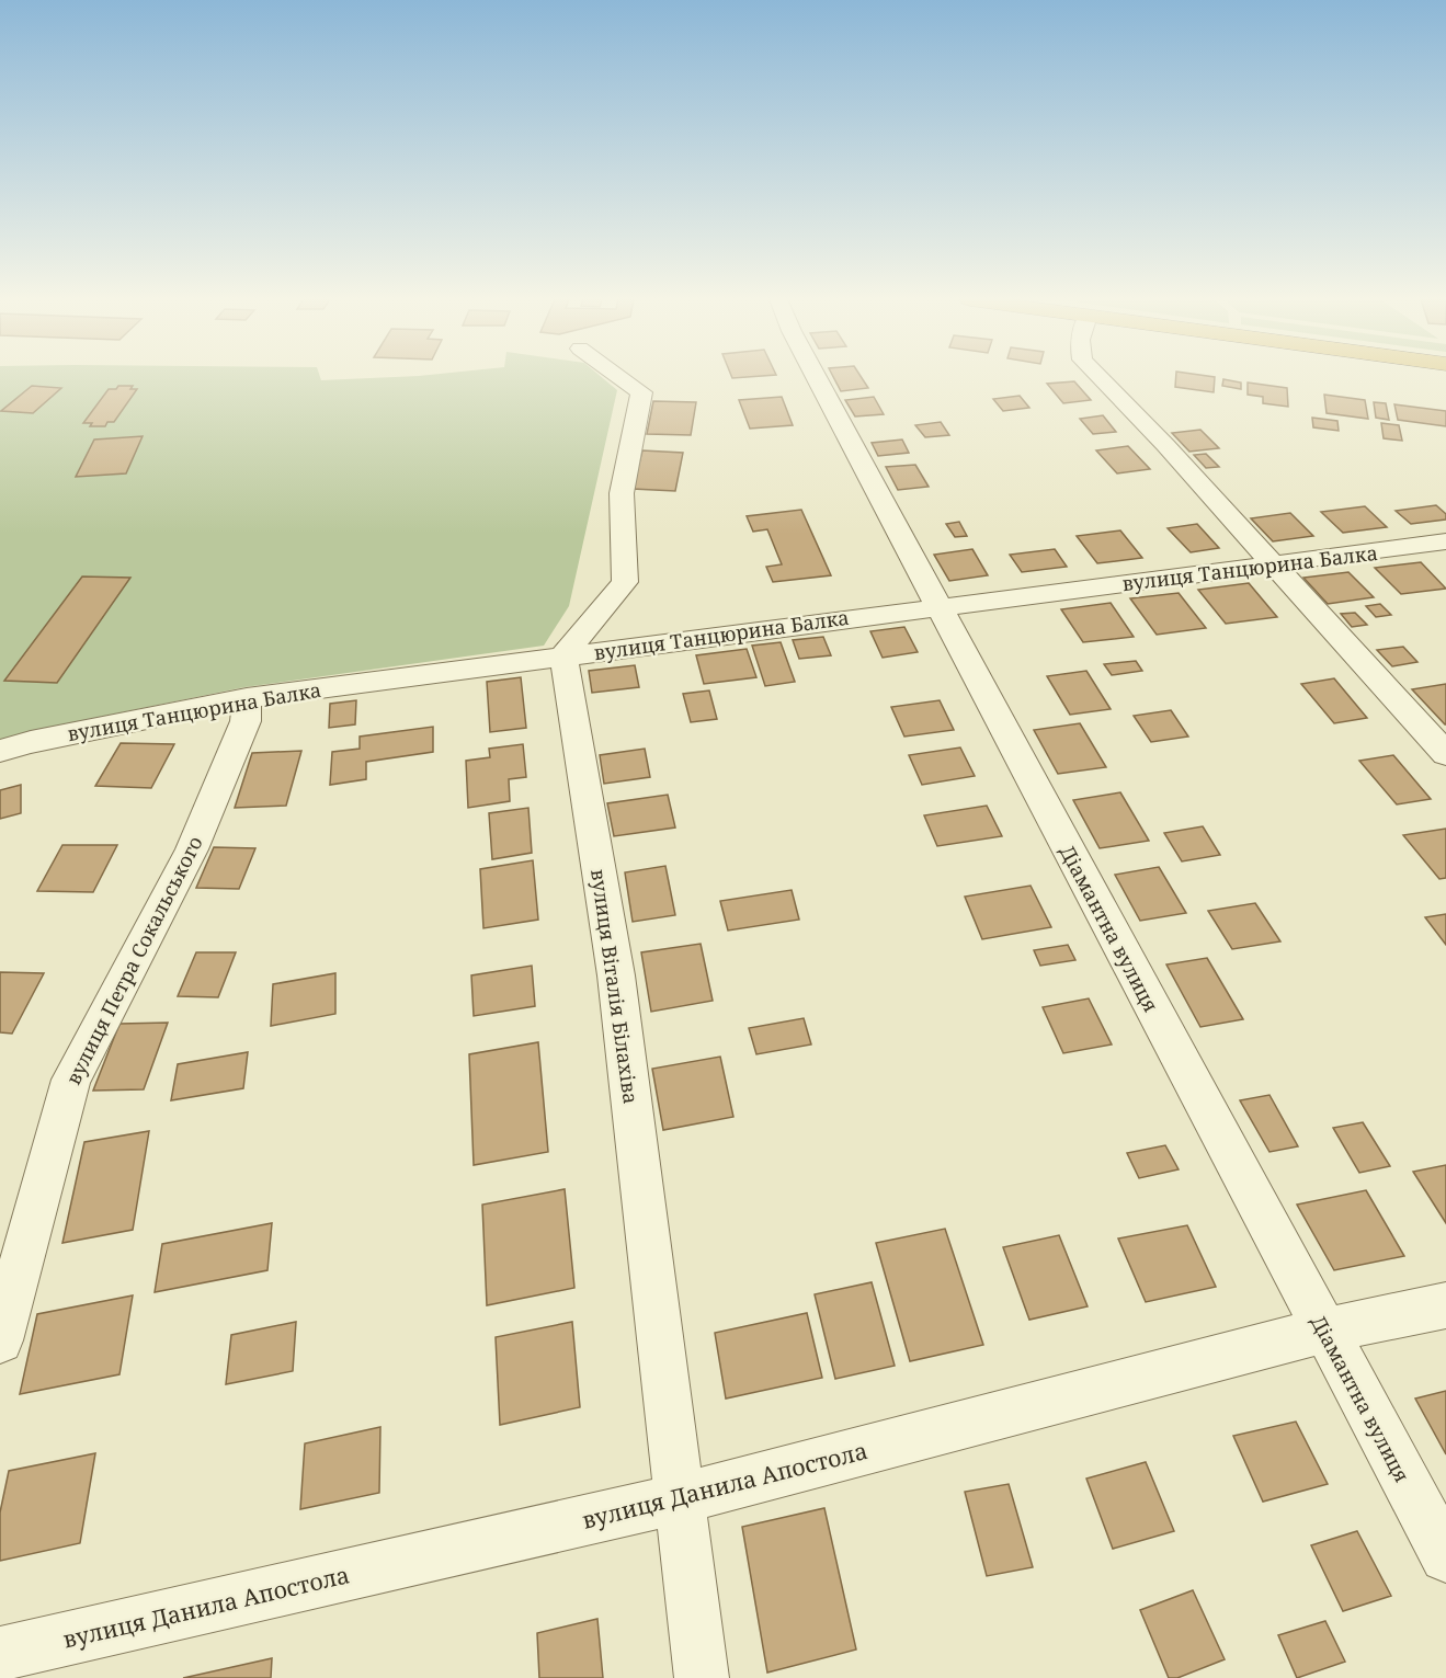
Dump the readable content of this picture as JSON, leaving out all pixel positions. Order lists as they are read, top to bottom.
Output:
{
  "streets": {
    "street": [
      "вулиця Танцюрина Балка",
      "Діамантна вулиця",
      "вулиця Петра Сокальського",
      "вулиця Віталія Білахіва",
      "вулиця Данила Апостола"
    ]
  },
  "crossings": [
    ["вулиця Танцюрина Балка", "Діамантна вулиця"],
    ["вулиця Танцюрина Балка", "вулиця Петра Сокальського"],
    ["вулиця Танцюрина Балка", "вулиця Віталія Білахіва"],
    ["Діамантна вулиця", "вулиця Данила Апостола"],
    ["вулиця Віталія Білахіва", "вулиця Данила Апостола"]
  ]
}
